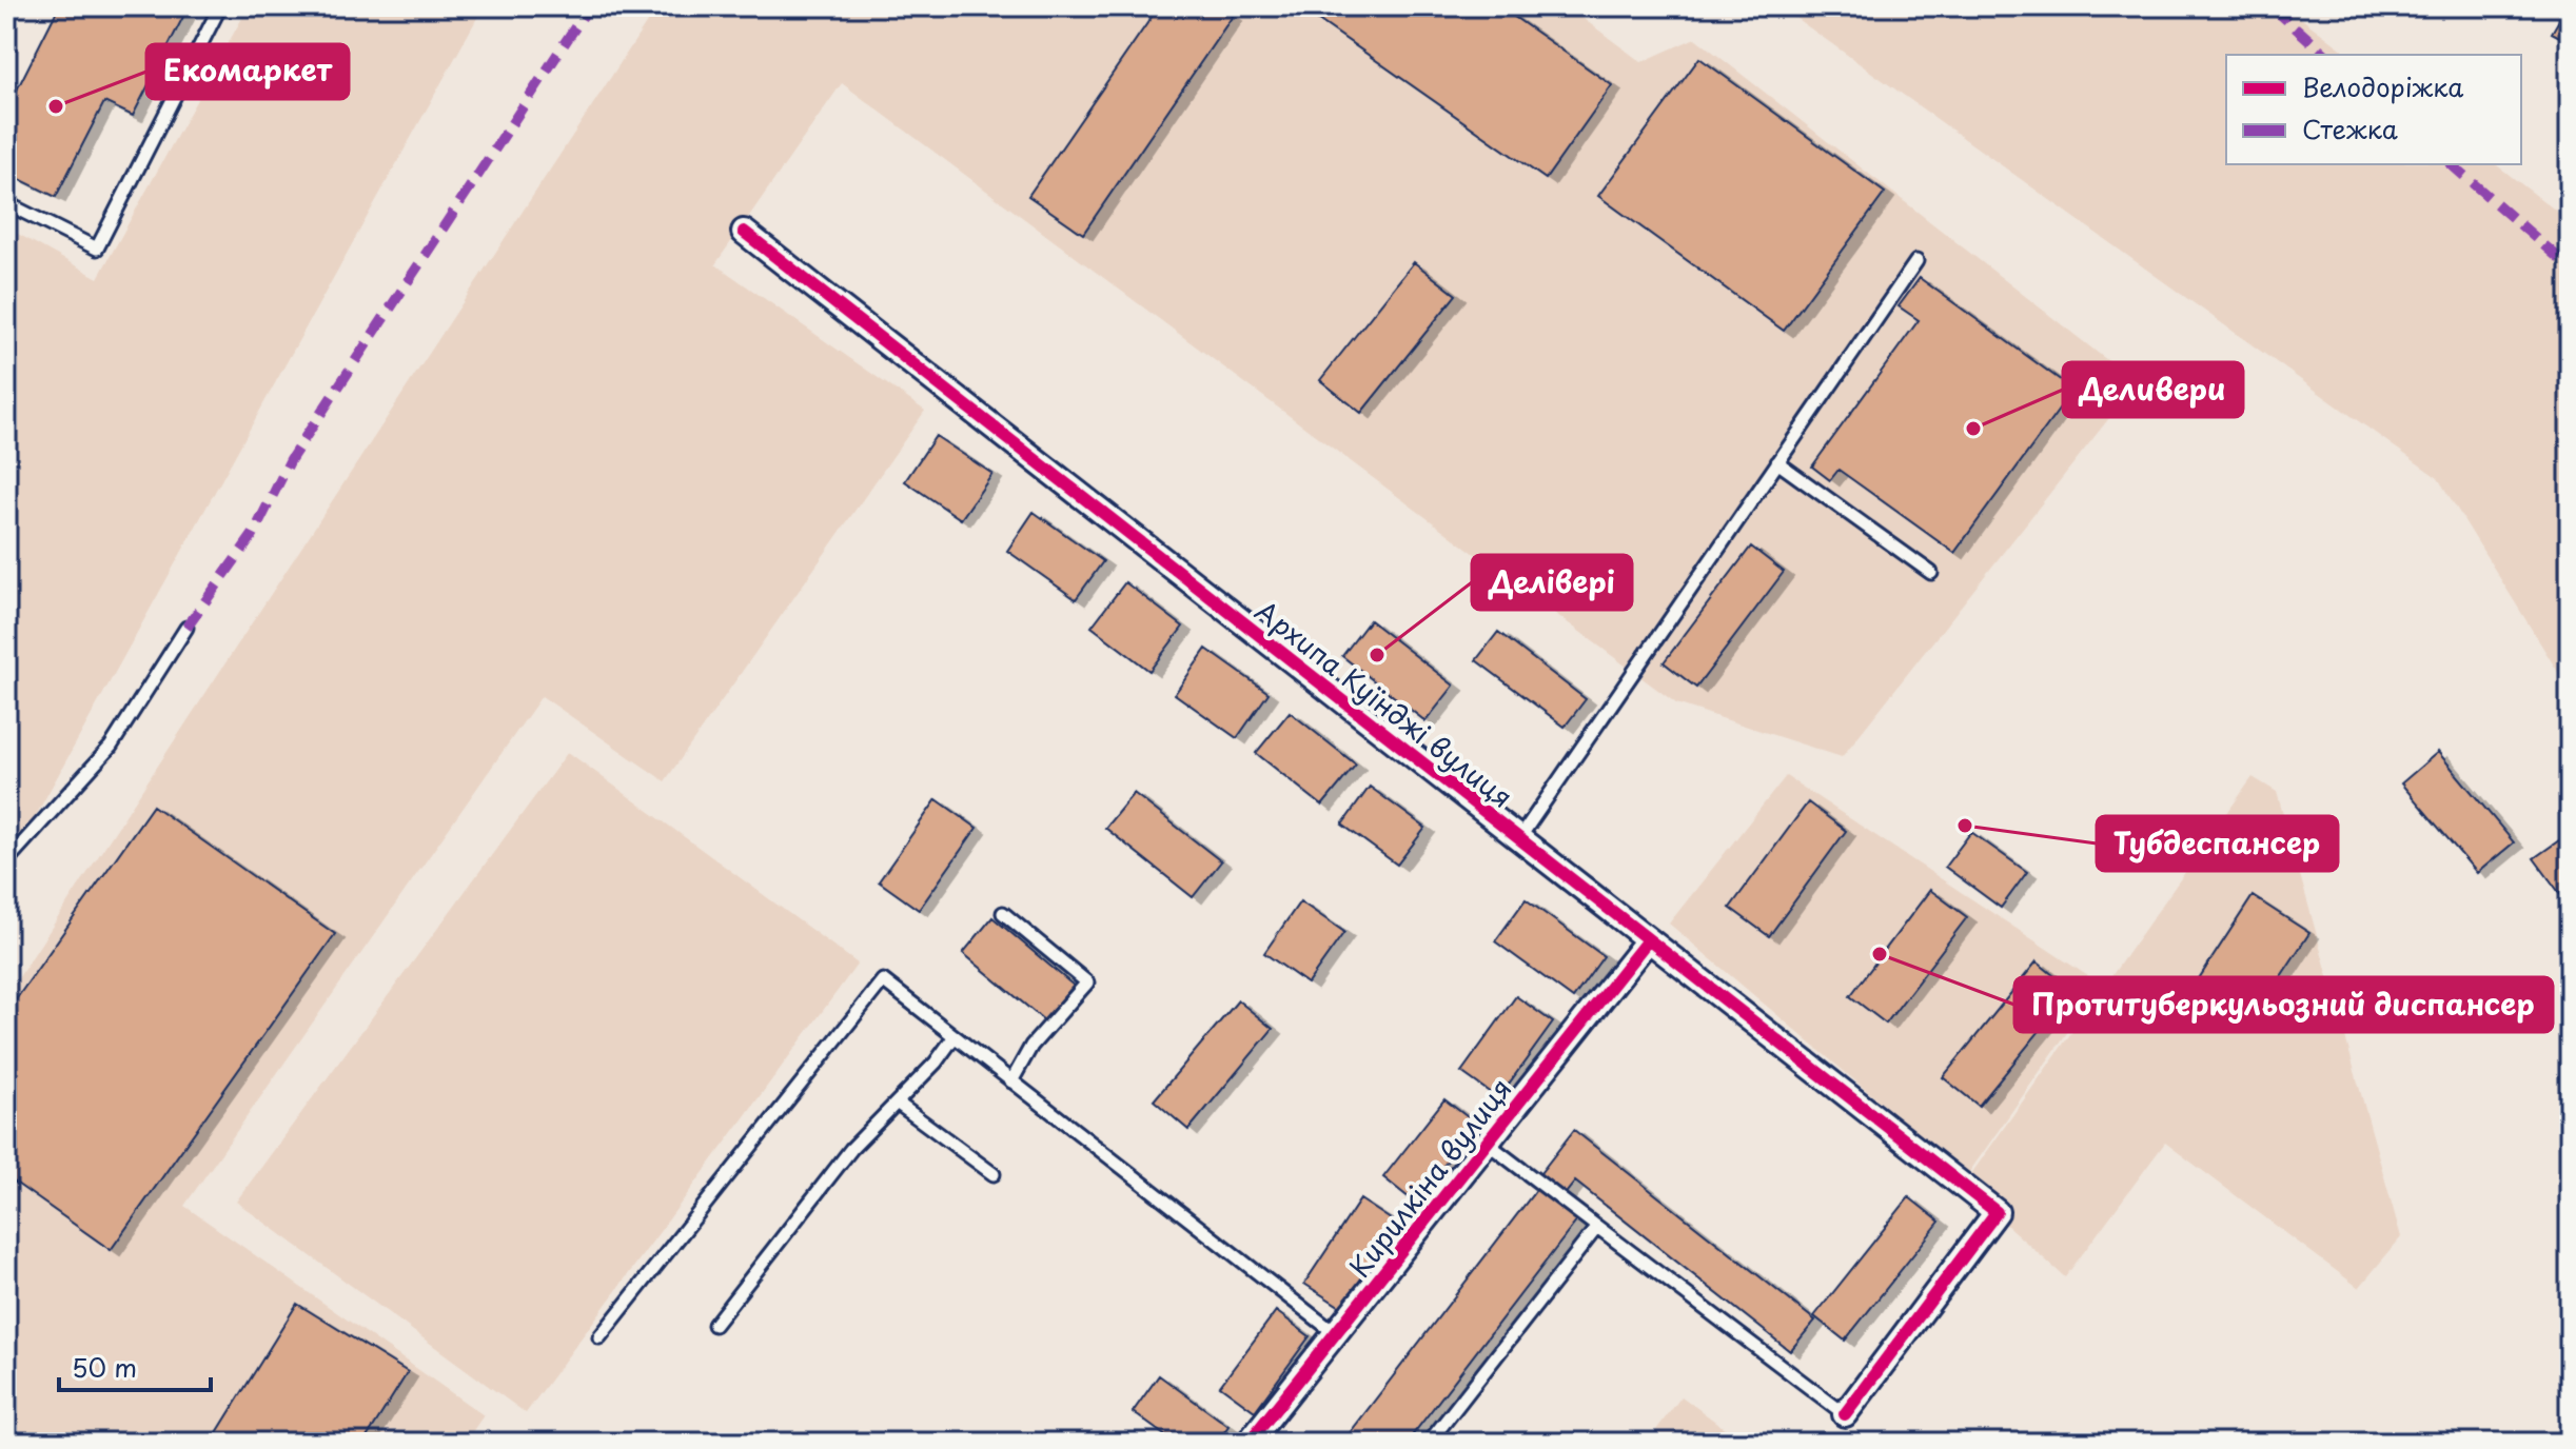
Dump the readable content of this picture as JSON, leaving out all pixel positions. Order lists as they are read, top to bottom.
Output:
{
  "streets": {
    "street": ["Архипа Куїнджі вулиця", "Кирилкіна вулиця"]
  },
  "crossings": [
    ["Архипа Куїнджі вулиця", "Кирилкіна вулиця"]
  ],
  "places": [
    "Екомаркет",
    "Деливери",
    "Делівері",
    "Тубдеспансер",
    "Протитуберкульозний диспансер"
  ],
  "legend": ["Велодоріжка", "Стежка"],
  "scale_bar": "50 m"
}
